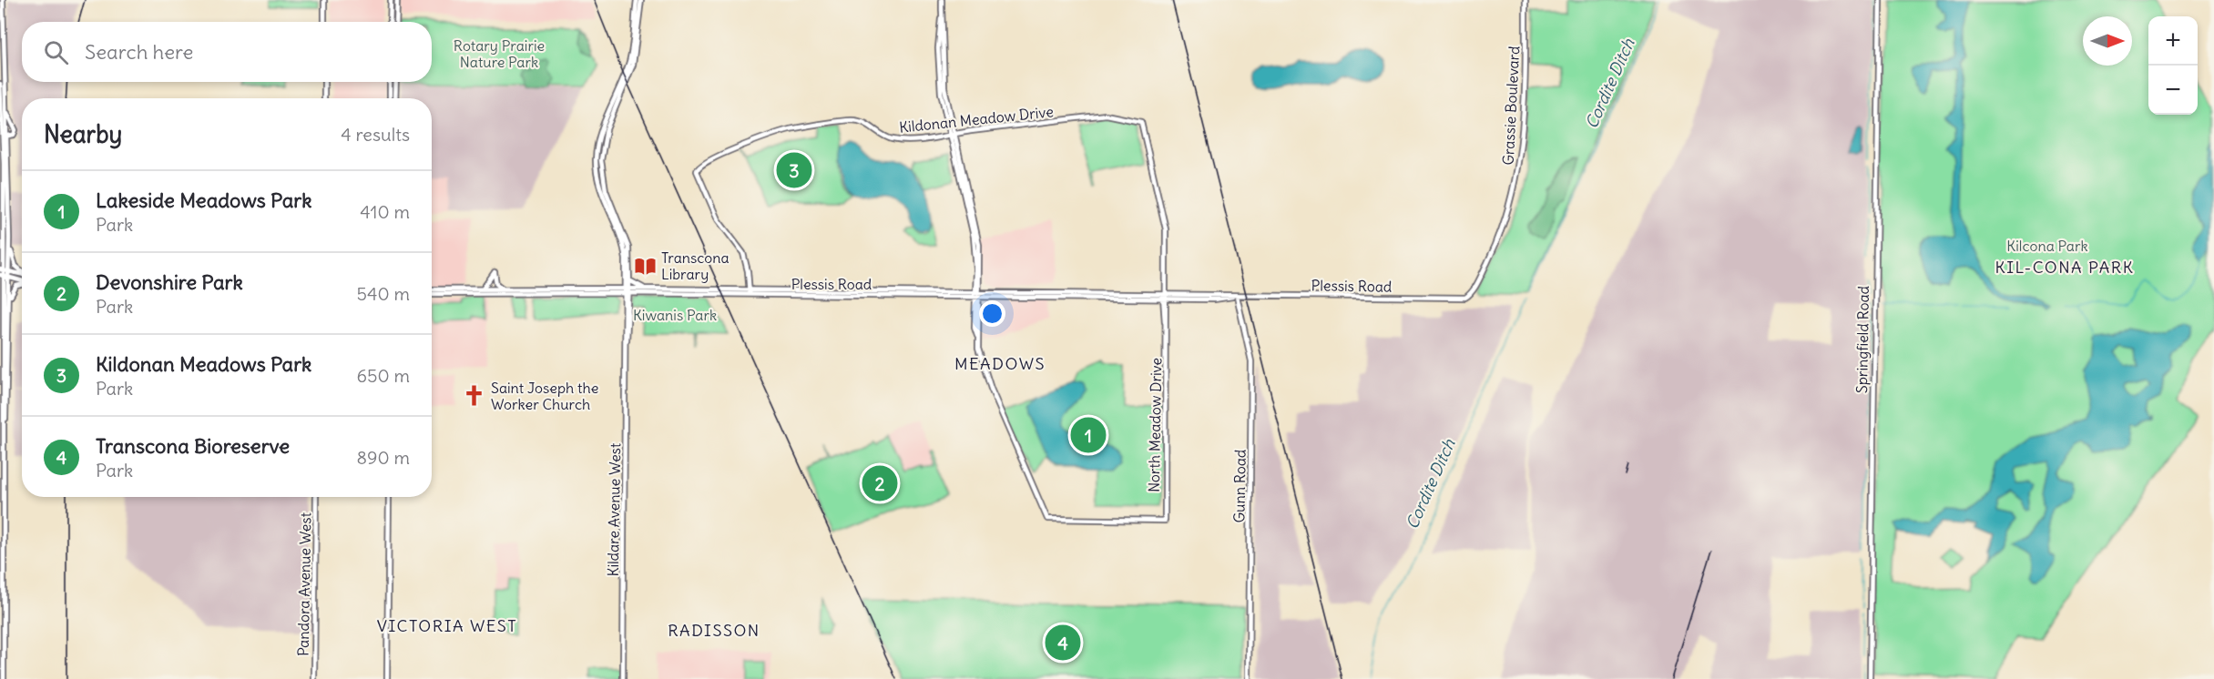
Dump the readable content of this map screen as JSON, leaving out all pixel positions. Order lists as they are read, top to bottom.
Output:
{
  "streets": {
    "street": [
      "Grassie Boulevard",
      "Kildonan Meadow Drive",
      "Plessis Road",
      "Springfield Road",
      "North Meadow Drive",
      "Gunn Road",
      "Kildare Avenue West",
      "Pandora Avenue West"
    ]
  },
  "crossings": [
    ["Grassie Boulevard", "Plessis Road"],
    ["Kildonan Meadow Drive", "Plessis Road"],
    ["Kildonan Meadow Drive", "North Meadow Drive"],
    ["Plessis Road", "North Meadow Drive"],
    ["Plessis Road", "Gunn Road"],
    ["Plessis Road", "Kildare Avenue West"]
  ],
  "districts": [
    "KIL-CONA PARK",
    "MEADOWS",
    "VICTORIA WEST",
    "RADISSON"
  ],
  "water": ["Cordite Ditch"],
  "parks": ["Rotary Prairie Nature Park", "Kilcona Park", "Kiwanis Park"],
  "places": {
    "library": ["Transcona Library"],
    "church": ["Saint Joseph the Worker Church"]
  },
  "north": "right",
  "page": {
    "map_buttons": ["+", "−"],
    "search": "Search here",
    "heading": ["Nearby", "4 results"],
    "pins": [
      "3",
      "1",
      "2",
      "4"
    ],
    "list": [
      {
        "mark": "1",
        "name": "Lakeside Meadows Park",
        "note": "Park",
        "value": "410 m"
      },
      {
        "mark": "2",
        "name": "Devonshire Park",
        "note": "Park",
        "value": "540 m"
      },
      {
        "mark": "3",
        "name": "Kildonan Meadows Park",
        "note": "Park",
        "value": "650 m"
      },
      {
        "mark": "4",
        "name": "Transcona Bioreserve",
        "note": "Park",
        "value": "890 m"
      }
    ]
  }
}
